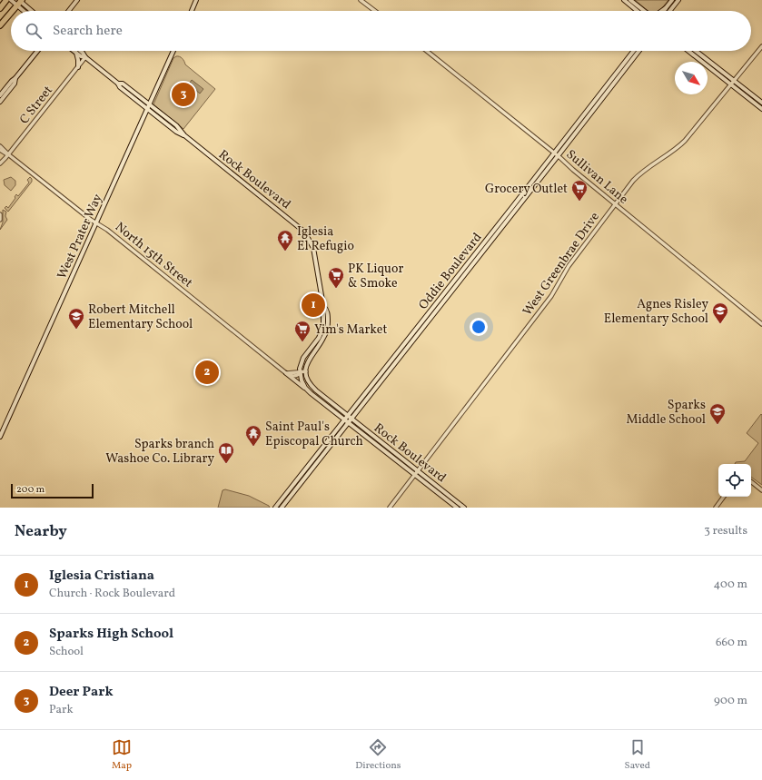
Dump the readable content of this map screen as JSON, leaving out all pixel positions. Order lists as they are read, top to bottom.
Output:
{
  "streets": {
    "main road": ["Rock Boulevard", "West Prater Way", "Oddie Boulevard"],
    "street": [
      "C Street",
      "Sullivan Lane",
      "North 15th Street",
      "West Greenbrae Drive"
    ]
  },
  "crossings": [
    ["C Street", "Rock Boulevard"],
    ["C Street", "North 15th Street"],
    ["Sullivan Lane", "West Greenbrae Drive"],
    ["Sullivan Lane", "Oddie Boulevard"],
    ["Rock Boulevard", "West Prater Way"],
    ["Rock Boulevard", "West Greenbrae Drive"],
    ["Rock Boulevard", "Oddie Boulevard"],
    ["West Prater Way", "North 15th Street"]
  ],
  "places": {
    "supermarket": ["Grocery Outlet", "PK Liquor & Smoke", "Yim's Market"],
    "temple": ["Iglesia El Refugio", "Saint Paul's Episcopal Church"],
    "school or university": ["Agnes Risley Elementary School", "Robert Mitchell Elementary School", "Sparks Middle School"],
    "library": ["Sparks branch Washoe Co. Library"]
  },
  "scale_bar": "200 m",
  "north": "bottom right",
  "page": {
    "search": "Search here",
    "pins": ["3", "1", "2"],
    "scale": "200 m",
    "heading": ["Nearby", "3 results"],
    "list": [
      {
        "mark": "1",
        "name": "Iglesia Cristiana",
        "note": "Church · Rock Boulevard",
        "value": "400 m"
      },
      {
        "mark": "2",
        "name": "Sparks High School",
        "note": "School",
        "value": "660 m"
      },
      {
        "mark": "3",
        "name": "Deer Park",
        "note": "Park",
        "value": "900 m"
      }
    ],
    "nav": ["Map", "Directions", "Saved"]
  }
}
